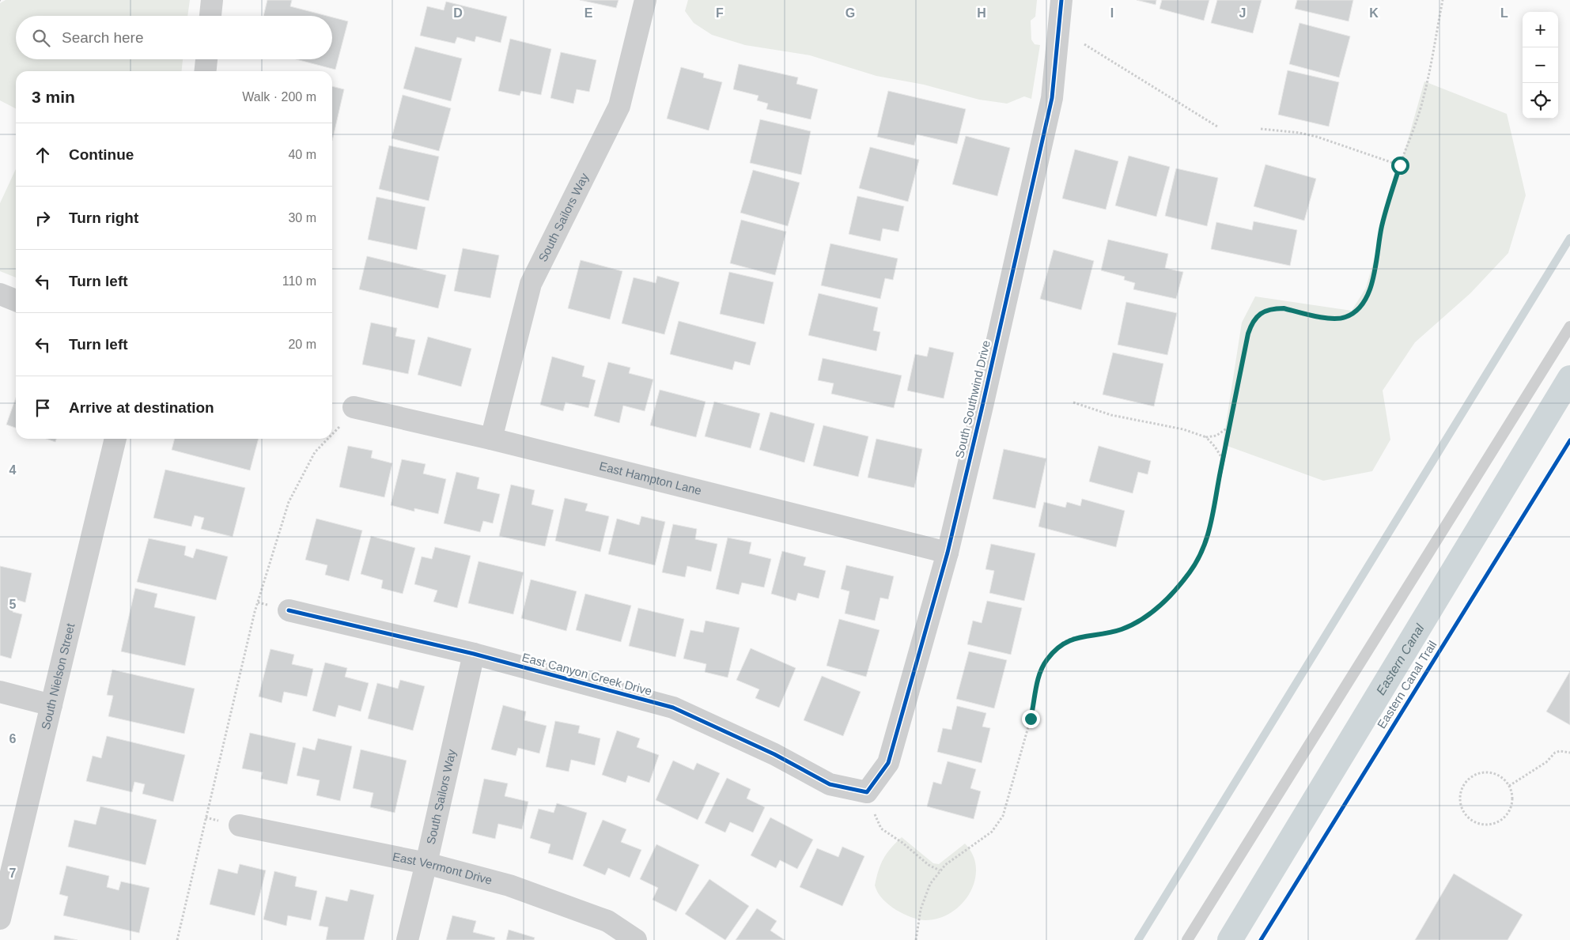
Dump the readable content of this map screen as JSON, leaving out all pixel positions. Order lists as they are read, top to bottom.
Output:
{
  "streets": {
    "street": [
      "South Sailors Way",
      "South Southwind Drive",
      "East Hampton Lane",
      "East Canyon Creek Drive",
      "South Nielson Street",
      "East Vermont Drive"
    ],
    "cycle path": ["Eastern Canal Trail"]
  },
  "crossings": [
    ["South Sailors Way", "East Hampton Lane"],
    ["South Sailors Way", "East Canyon Creek Drive"],
    ["South Sailors Way", "East Vermont Drive"],
    ["South Southwind Drive", "East Hampton Lane"],
    ["South Southwind Drive", "East Canyon Creek Drive"]
  ],
  "water": ["Eastern Canal"],
  "page": {
    "map_buttons": ["+", "−"],
    "search": "Search here",
    "heading": ["3 min", "Walk · 200 m"],
    "list": [
      ["Continue", "40 m"],
      ["Turn right", "30 m"],
      ["Turn left", "110 m"],
      ["Turn left", "20 m"],
      "Arrive at destination"
    ]
  },
  "grid": {
    "columns": [
      "D",
      "E",
      "F",
      "G",
      "H",
      "I",
      "J",
      "K",
      "L"
    ],
    "rows": [
      "4",
      "5",
      "6",
      "7"
    ]
  }
}
